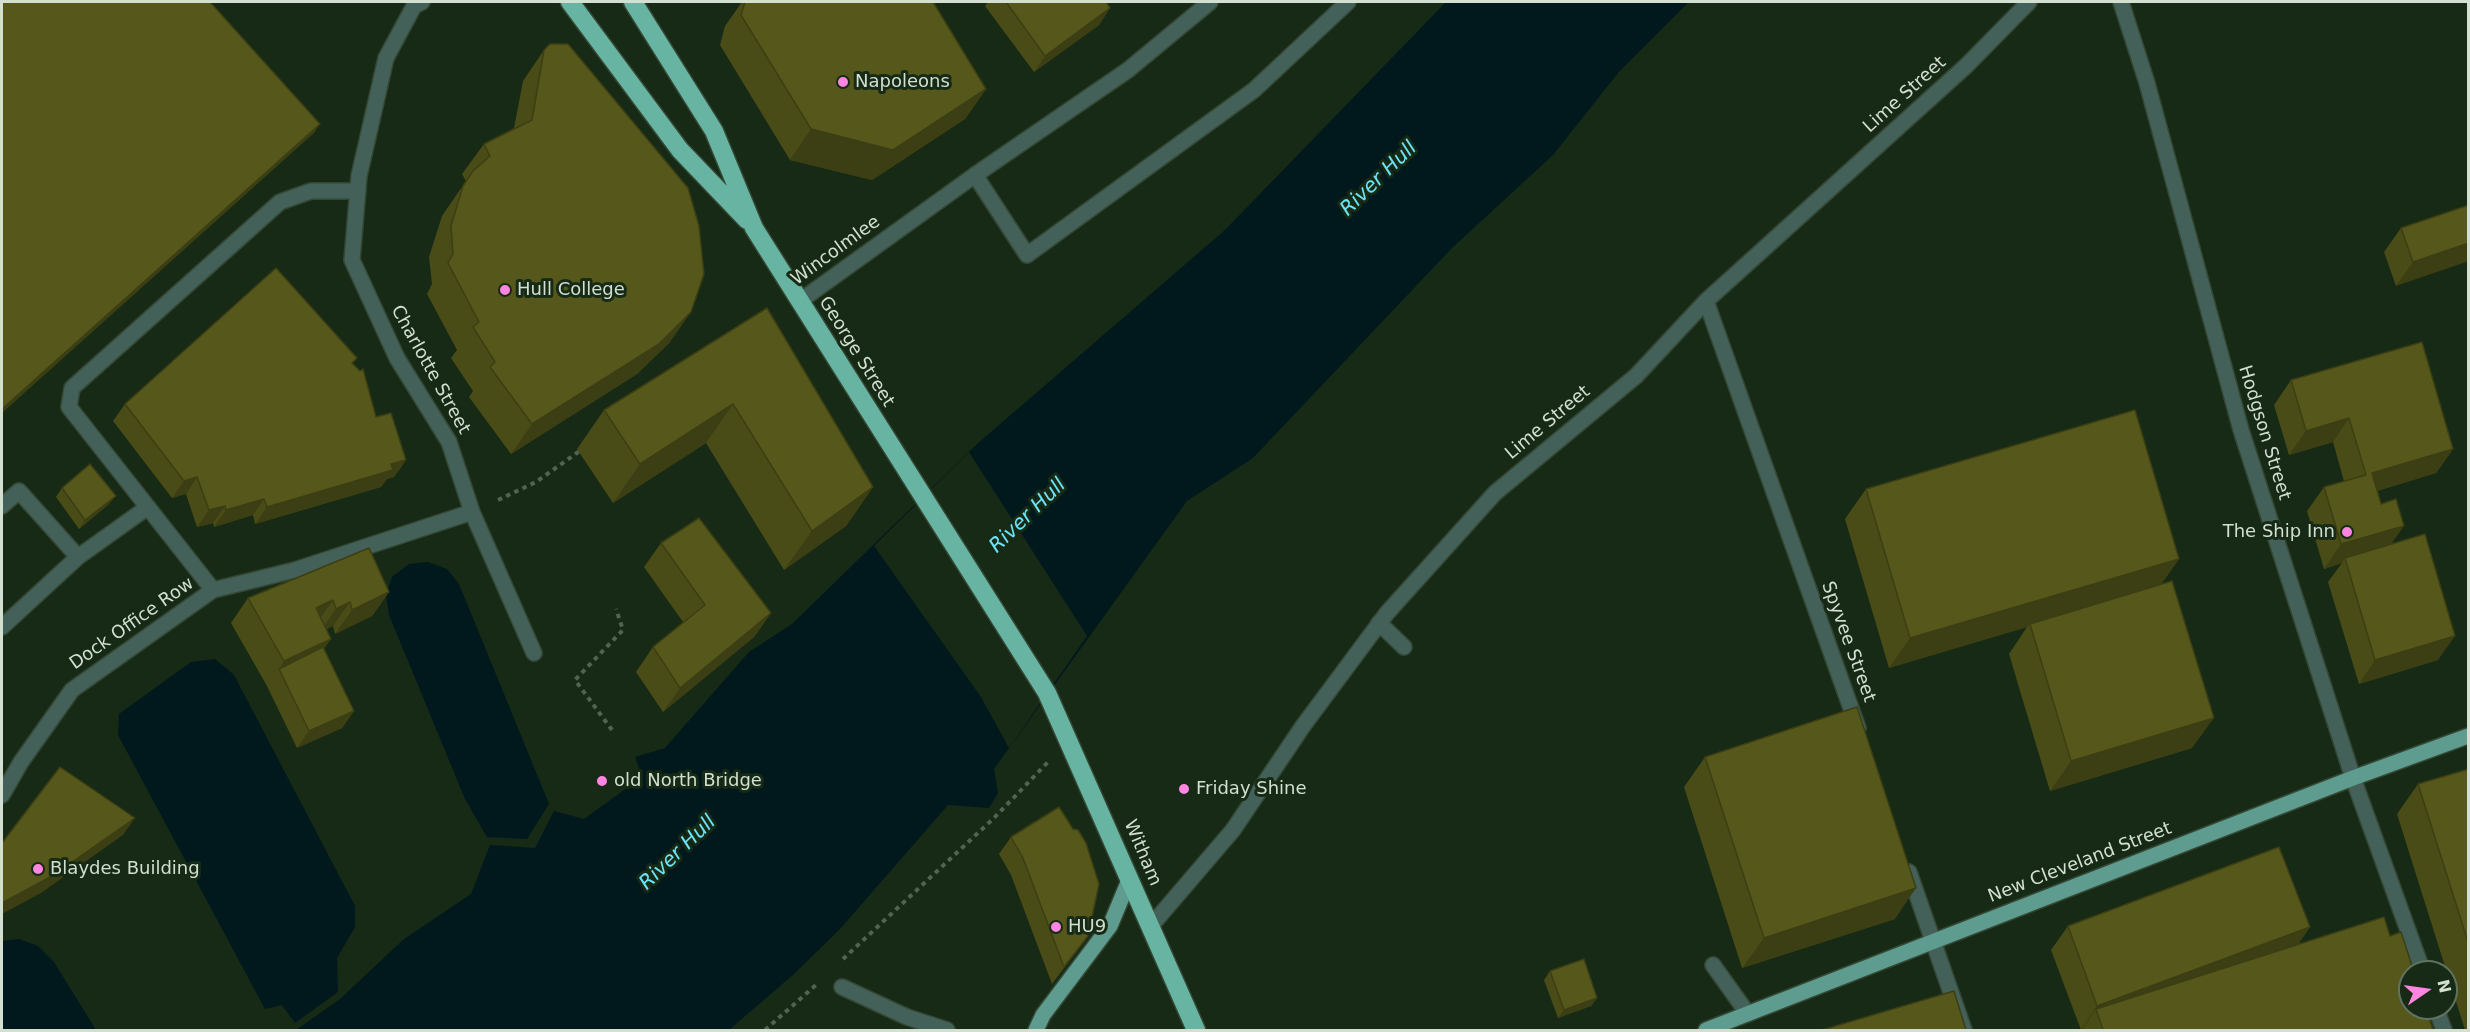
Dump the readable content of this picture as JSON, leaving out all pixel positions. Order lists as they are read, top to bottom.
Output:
{
  "streets": {
    "highway": ["George Street", "Witham"],
    "main road": ["New Cleveland Street"],
    "street": [
      "Lime Street",
      "Wincolmlee",
      "Charlotte Street",
      "Hodgson Street",
      "Dock Office Row",
      "Spyvee Street"
    ]
  },
  "crossings": [
    ["Lime Street", "Spyvee Street"],
    ["Lime Street", "Witham"],
    ["Wincolmlee", "George Street"],
    ["George Street", "Witham"],
    ["Charlotte Street", "Dock Office Row"],
    ["Hodgson Street", "New Cleveland Street"]
  ],
  "water": ["River Hull"],
  "places": [
    "Napoleons",
    "Hull College",
    "The Ship Inn",
    "old North Bridge",
    "Friday Shine",
    "Blaydes Building",
    "HU9"
  ],
  "north": "right"
}
